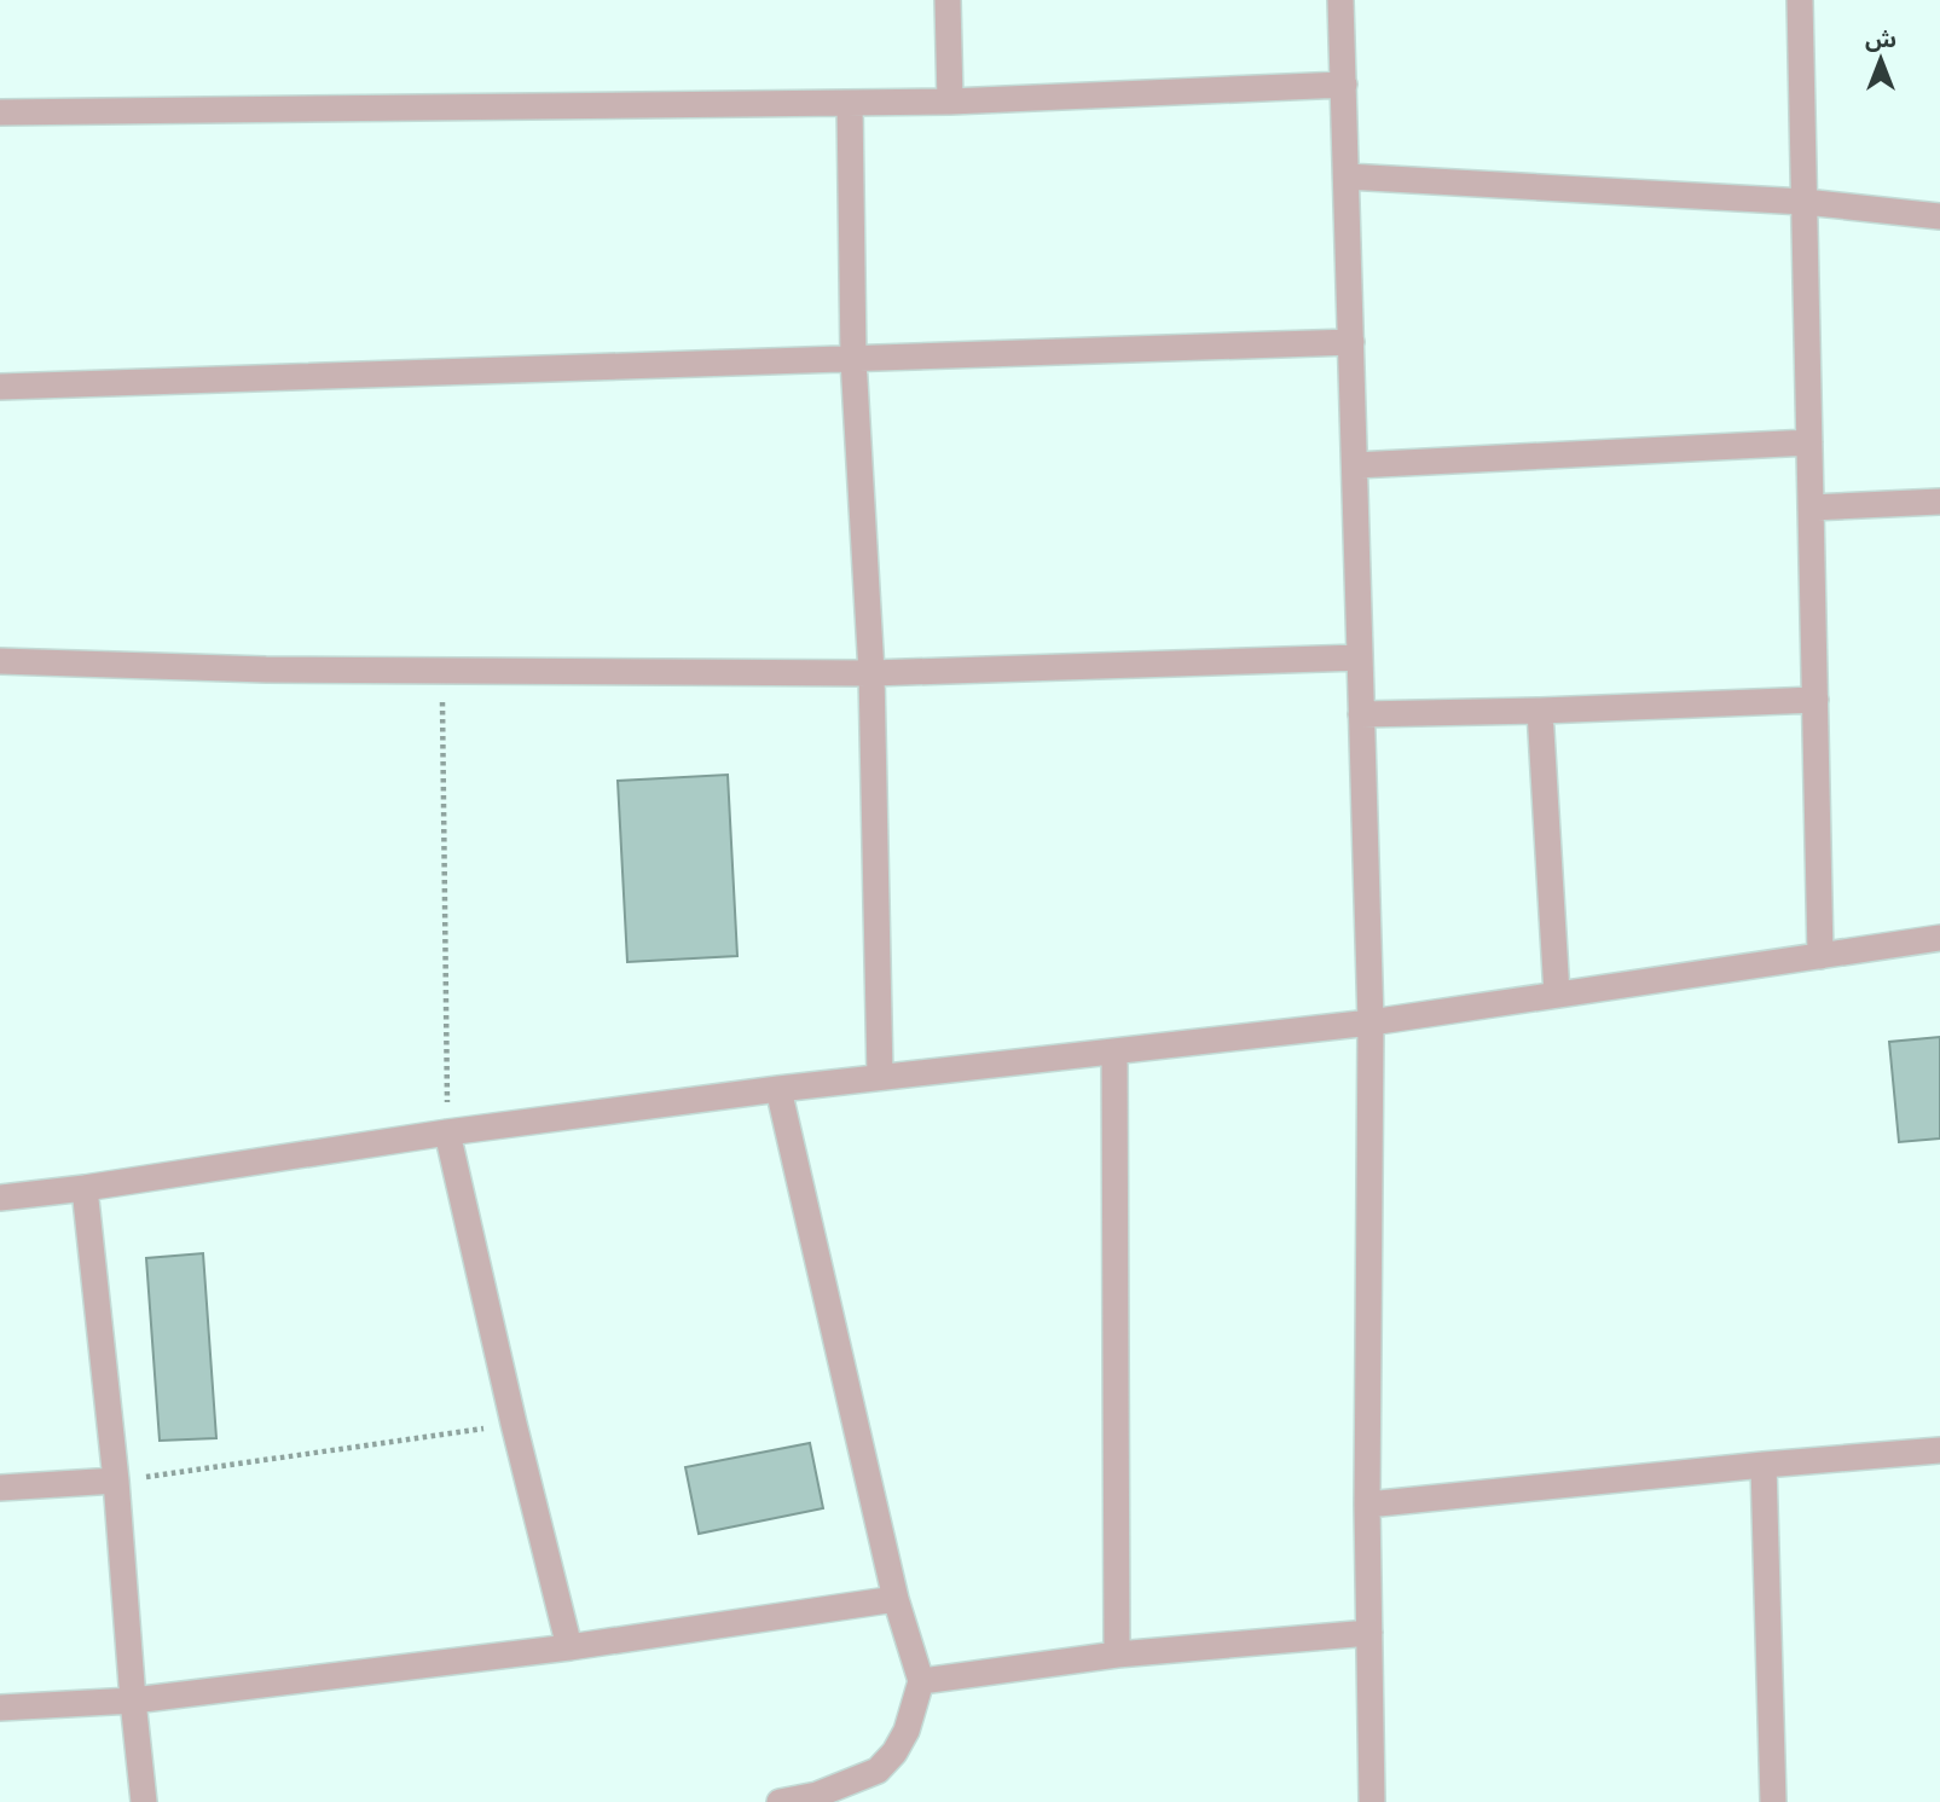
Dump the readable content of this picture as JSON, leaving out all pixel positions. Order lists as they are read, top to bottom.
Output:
{
  "north": "top"
}
